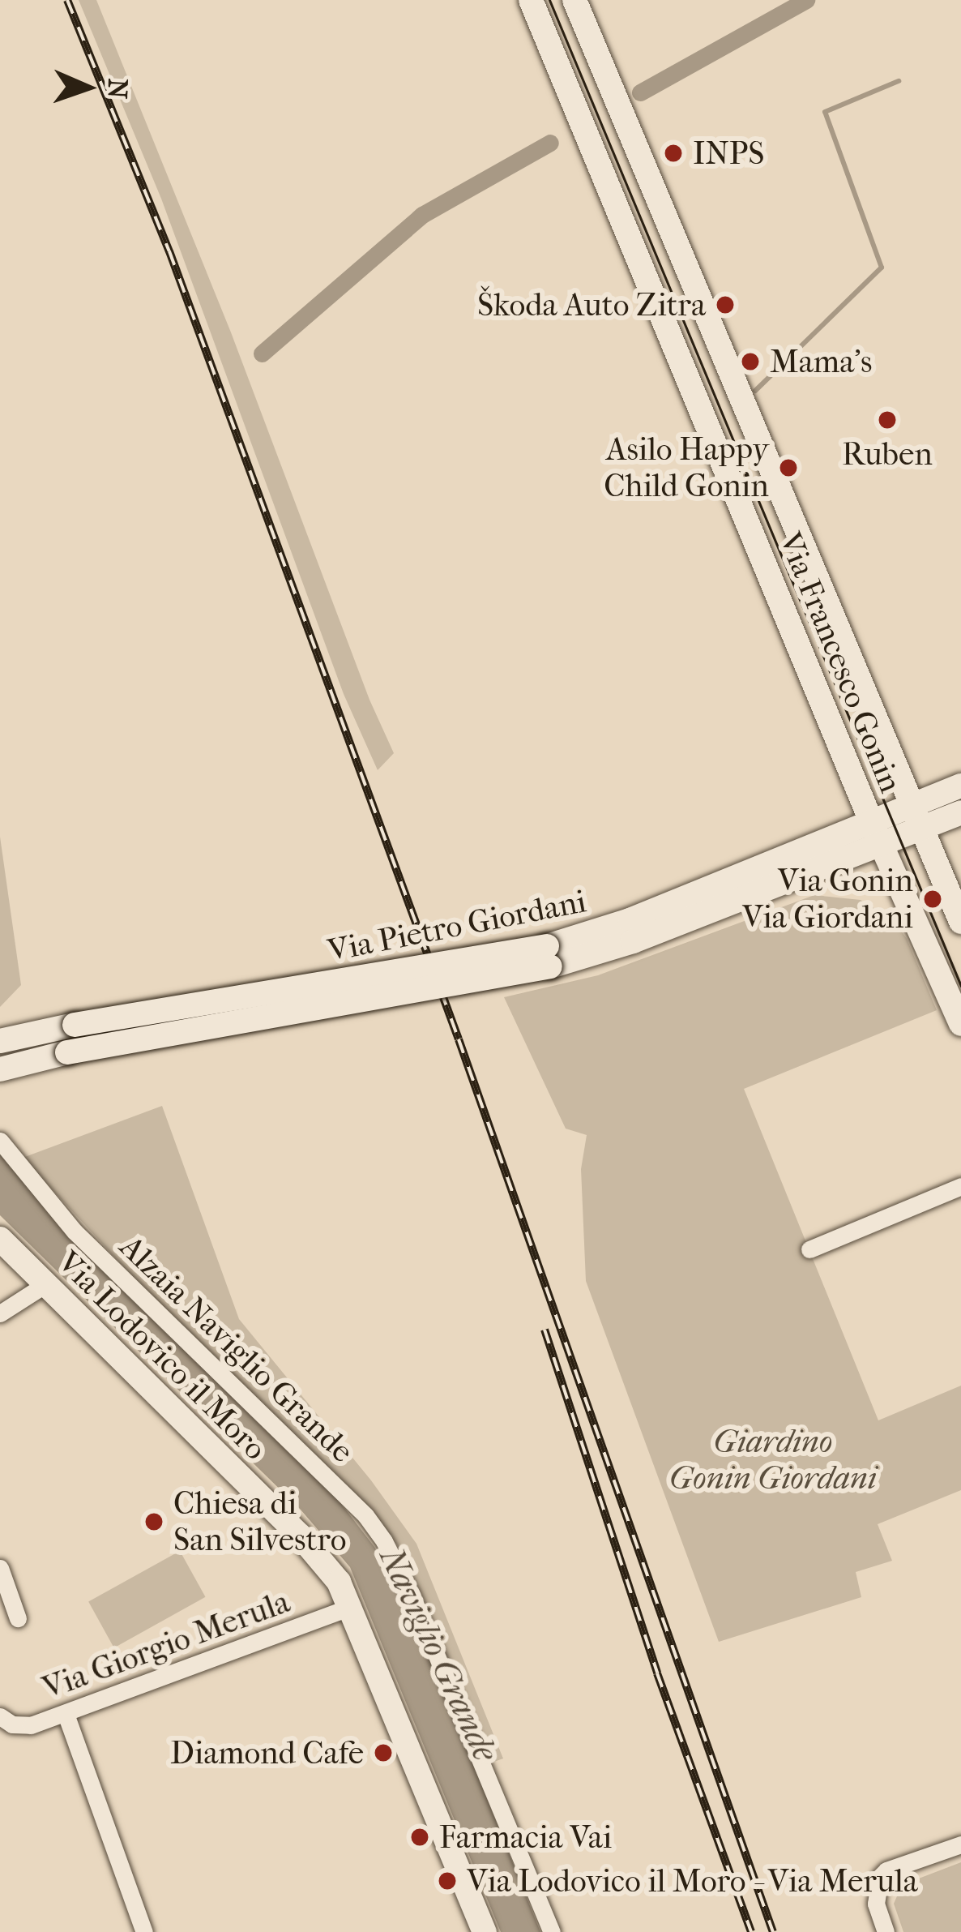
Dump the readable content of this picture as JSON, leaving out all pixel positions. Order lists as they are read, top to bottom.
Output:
{
  "streets": {
    "street": [
      "Via Francesco Gonin",
      "Via Pietro Giordani",
      "Alzaia Naviglio Grande",
      "Via Lodovico il Moro",
      "Via Giorgio Merula"
    ]
  },
  "crossings": [
    ["Via Francesco Gonin", "Via Pietro Giordani"],
    ["Via Lodovico il Moro", "Via Giorgio Merula"]
  ],
  "water": ["Naviglio Grande"],
  "parks": ["Giardino Gonin Giordani"],
  "places": [
    "INPS",
    "Škoda Auto Zitra",
    "Mama's",
    "Ruben",
    "Asilo Happy Child Gonin",
    "Via Gonin Via Giordani",
    "Chiesa di San Silvestro",
    "Diamond Cafe",
    "Farmacia Vai",
    "Via Lodovico il Moro - Via Merula"
  ],
  "north": "right"
}
